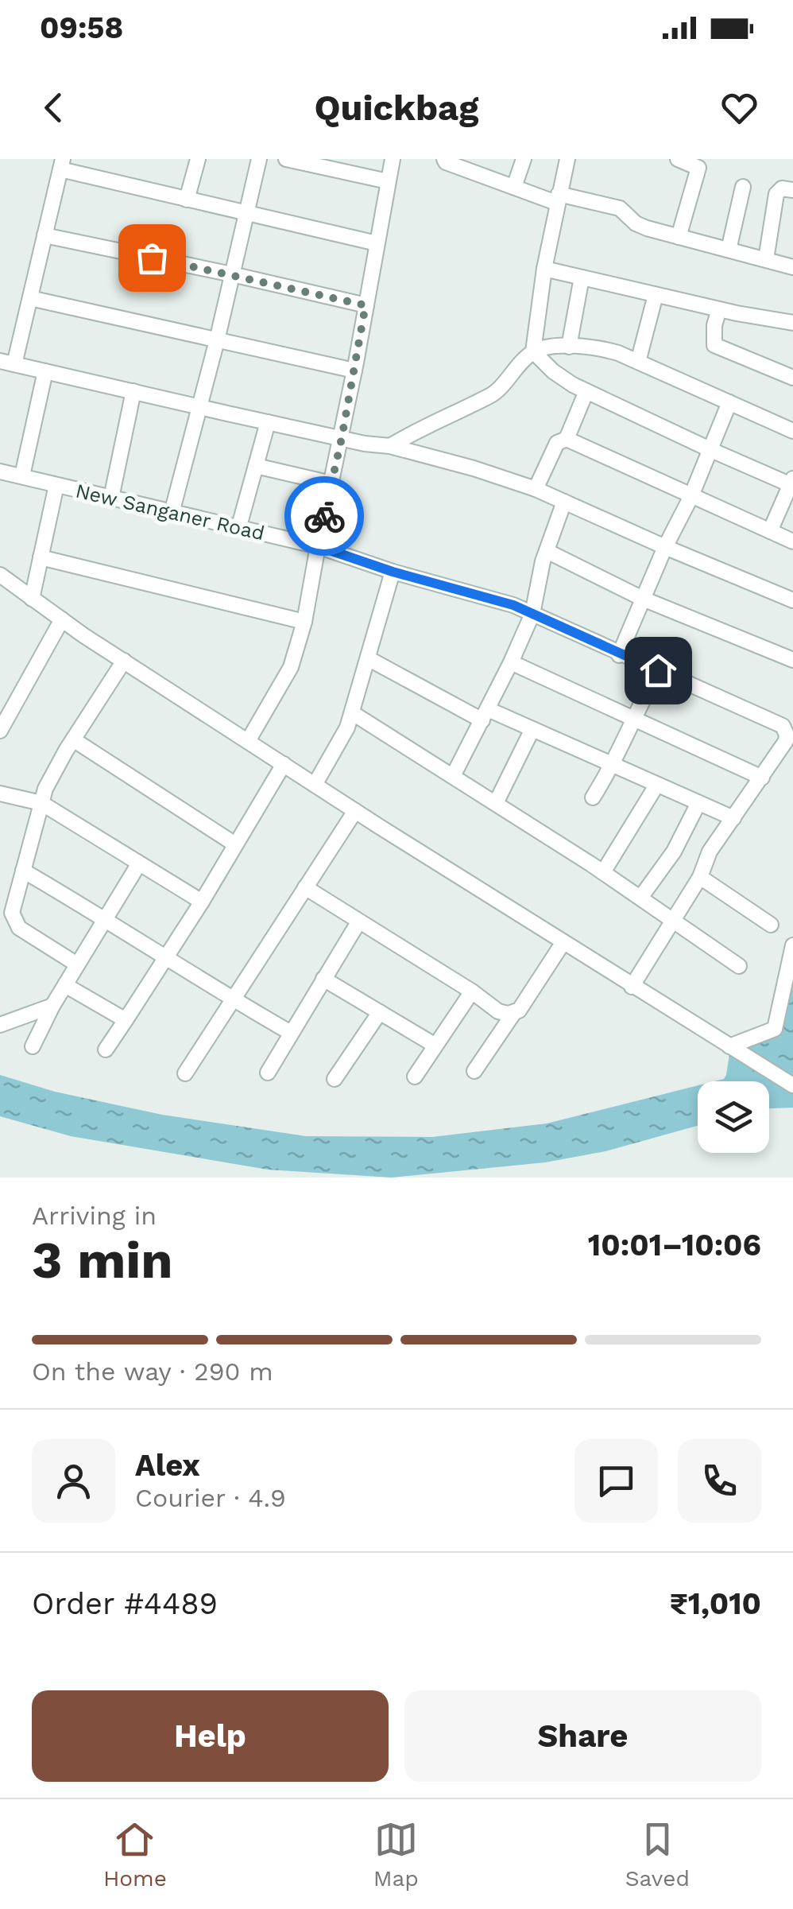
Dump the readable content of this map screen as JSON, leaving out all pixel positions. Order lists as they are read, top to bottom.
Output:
{
  "streets": {
    "street": ["New Sanganer Road"]
  },
  "page": {
    "status": "09:58",
    "header": "Quickbag",
    "heading": ["3 min", "Arriving in", "10:01–10:06"],
    "panel": [
      "Alex",
      "Courier · 4.9",
      "Order #4489",
      "₹1,010"
    ],
    "bar": "On the way · 290 m",
    "buttons": ["Help", "Share"],
    "tabs": ["Home", "Map", "Saved"]
  }
}
